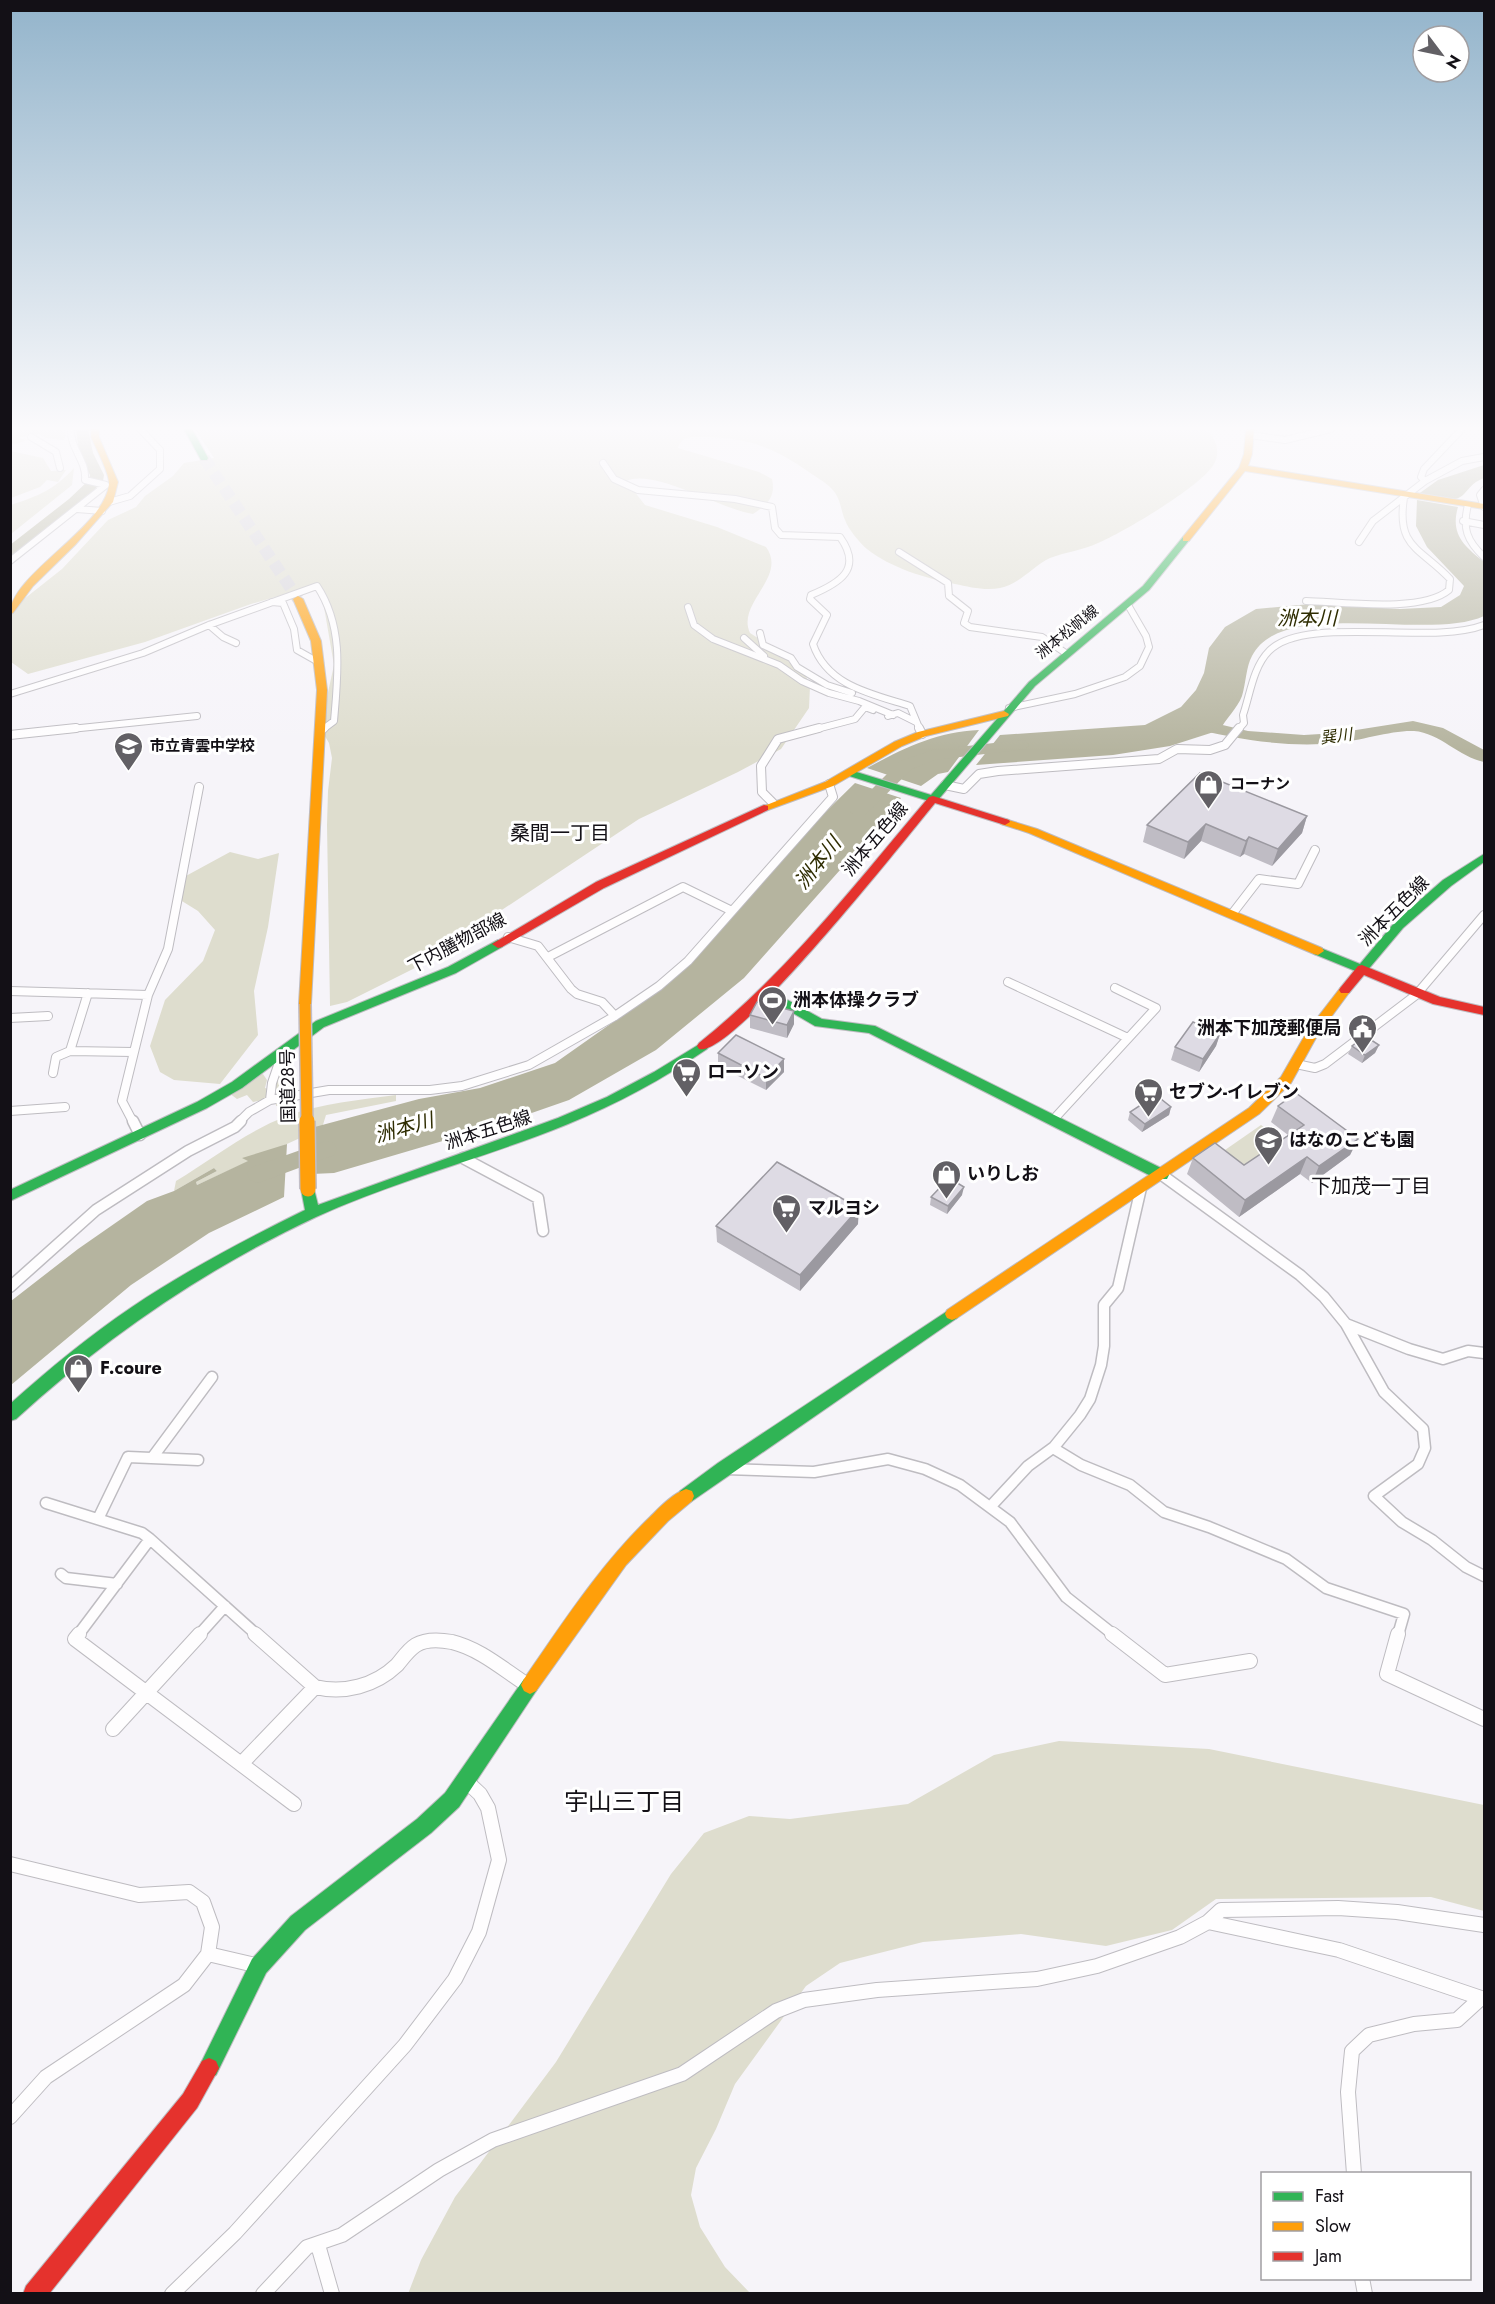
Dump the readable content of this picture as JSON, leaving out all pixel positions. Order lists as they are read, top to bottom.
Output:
{
  "streets": {
    "main road": [
      "洲本松帆線",
      "洲本五色線",
      "下内膳物部線",
      "国道28号"
    ]
  },
  "crossings": [
    ["洲本松帆線", "洲本五色線"],
    ["洲本松帆線", "下内膳物部線"],
    ["洲本五色線", "国道28号"]
  ],
  "districts": ["桑間一丁目", "下加茂一丁目", "宇山三丁目"],
  "water": ["洲本川", "巽川"],
  "places": {
    "school or university": ["市立青雲中学校", "はなのこども園"],
    "shop": ["コーナン", "いりしお", "F.coure"],
    "sports": ["洲本体操クラブ"],
    "public building": ["洲本下加茂郵便局"],
    "supermarket": ["ローソン", "セブン-イレブン", "マルヨシ"]
  },
  "legend": ["Fast", "Slow", "Jam"],
  "north": "bottom right"
}
